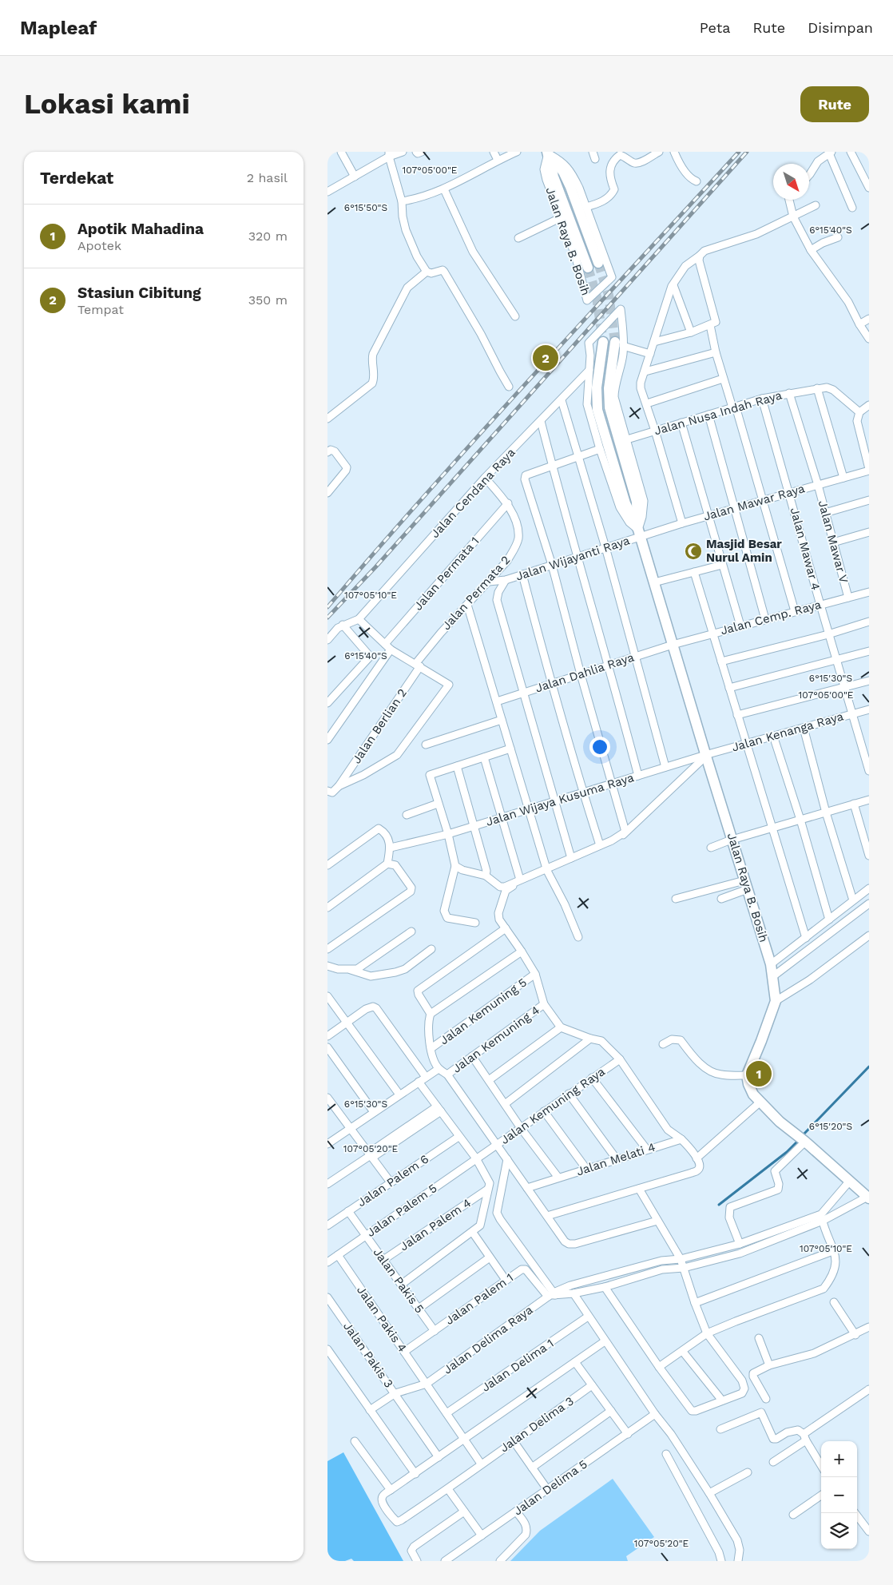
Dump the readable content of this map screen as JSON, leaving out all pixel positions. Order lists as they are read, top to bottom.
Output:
{
  "streets": {
    "main road": ["Jalan Raya B. Bosih"],
    "street": [
      "Jalan Nusa Indah Raya",
      "Jalan Cendana Raya",
      "Jalan Mawar Raya",
      "Jalan Mawar V",
      "Jalan Mawar 4",
      "Jalan Wijayanti Raya",
      "Jalan Permata 1",
      "Jalan Permata 2",
      "Jalan Cemp. Raya",
      "Jalan Dahlia Raya",
      "Jalan Berlian 2",
      "Jalan Kenanga Raya",
      "Jalan Wijaya Kusuma Raya",
      "Jalan Kemuning 5",
      "Jalan Kemuning 4",
      "Jalan Kemuning Raya",
      "Jalan Melati 4",
      "Jalan Palem 6",
      "Jalan Palem 5",
      "Jalan Palem 4",
      "Jalan Pakis 5",
      "Jalan Palem 1",
      "Jalan Pakis 4",
      "Jalan Delima Raya",
      "Jalan Pakis 3",
      "Jalan Delima 1",
      "Jalan Delima 3",
      "Jalan Delima 5"
    ]
  },
  "crossings": [
    ["Jalan Raya B. Bosih", "Jalan Nusa Indah Raya"],
    ["Jalan Raya B. Bosih", "Jalan Cendana Raya"],
    ["Jalan Raya B. Bosih", "Jalan Mawar Raya"],
    ["Jalan Raya B. Bosih", "Jalan Wijayanti Raya"],
    ["Jalan Raya B. Bosih", "Jalan Cemp. Raya"],
    ["Jalan Raya B. Bosih", "Jalan Dahlia Raya"],
    ["Jalan Raya B. Bosih", "Jalan Kenanga Raya"],
    ["Jalan Raya B. Bosih", "Jalan Wijaya Kusuma Raya"],
    ["Jalan Nusa Indah Raya", "Jalan Mawar V"],
    ["Jalan Nusa Indah Raya", "Jalan Mawar 4"],
    ["Jalan Cendana Raya", "Jalan Permata 2"],
    ["Jalan Mawar Raya", "Jalan Mawar V"],
    ["Jalan Mawar Raya", "Jalan Mawar 4"],
    ["Jalan Mawar Raya", "Jalan Wijayanti Raya"],
    ["Jalan Mawar V", "Jalan Cemp. Raya"],
    ["Jalan Mawar 4", "Jalan Cemp. Raya"],
    ["Jalan Mawar 4", "Jalan Kenanga Raya"],
    ["Jalan Wijayanti Raya", "Jalan Permata 2"],
    ["Jalan Permata 1", "Jalan Permata 2"],
    ["Jalan Permata 2", "Jalan Berlian 2"],
    ["Jalan Cemp. Raya", "Jalan Dahlia Raya"],
    ["Jalan Kenanga Raya", "Jalan Wijaya Kusuma Raya"],
    ["Jalan Kemuning 4", "Jalan Kemuning Raya"],
    ["Jalan Kemuning Raya", "Jalan Palem 5"],
    ["Jalan Palem 6", "Jalan Pakis 5"],
    ["Jalan Palem 5", "Jalan Pakis 5"],
    ["Jalan Palem 5", "Jalan Pakis 4"],
    ["Jalan Palem 4", "Jalan Pakis 5"],
    ["Jalan Pakis 5", "Jalan Palem 1"],
    ["Jalan Palem 1", "Jalan Pakis 4"],
    ["Jalan Palem 1", "Jalan Delima Raya"],
    ["Jalan Pakis 4", "Jalan Delima Raya"],
    ["Jalan Pakis 4", "Jalan Delima 1"],
    ["Jalan Pakis 4", "Jalan Delima 3"],
    ["Jalan Delima Raya", "Jalan Pakis 3"]
  ],
  "places": {
    "mosque": ["Masjid Besar Nurul Amin"]
  },
  "north": "bottom right",
  "page": {
    "header": "Mapleaf",
    "nav": ["Peta", "Rute", "Disimpan"],
    "buttons": "Rute",
    "title": "Lokasi kami",
    "heading": ["Terdekat", "2 hasil"],
    "list": [
      {
        "mark": "1",
        "name": "Apotik Mahadina",
        "note": "Apotek",
        "value": "320 m"
      },
      {
        "mark": "2",
        "name": "Stasiun Cibitung",
        "note": "Tempat",
        "value": "350 m"
      }
    ],
    "pins": ["2", "1"],
    "map_buttons": ["+", "−"]
  },
  "coordinates": [
    "107°05'00\"E",
    "6°15'50\"S",
    "6°15'40\"S",
    "107°05'10\"E",
    "6°15'30\"S",
    "6°15'20\"S",
    "107°05'20\"E"
  ]
}
